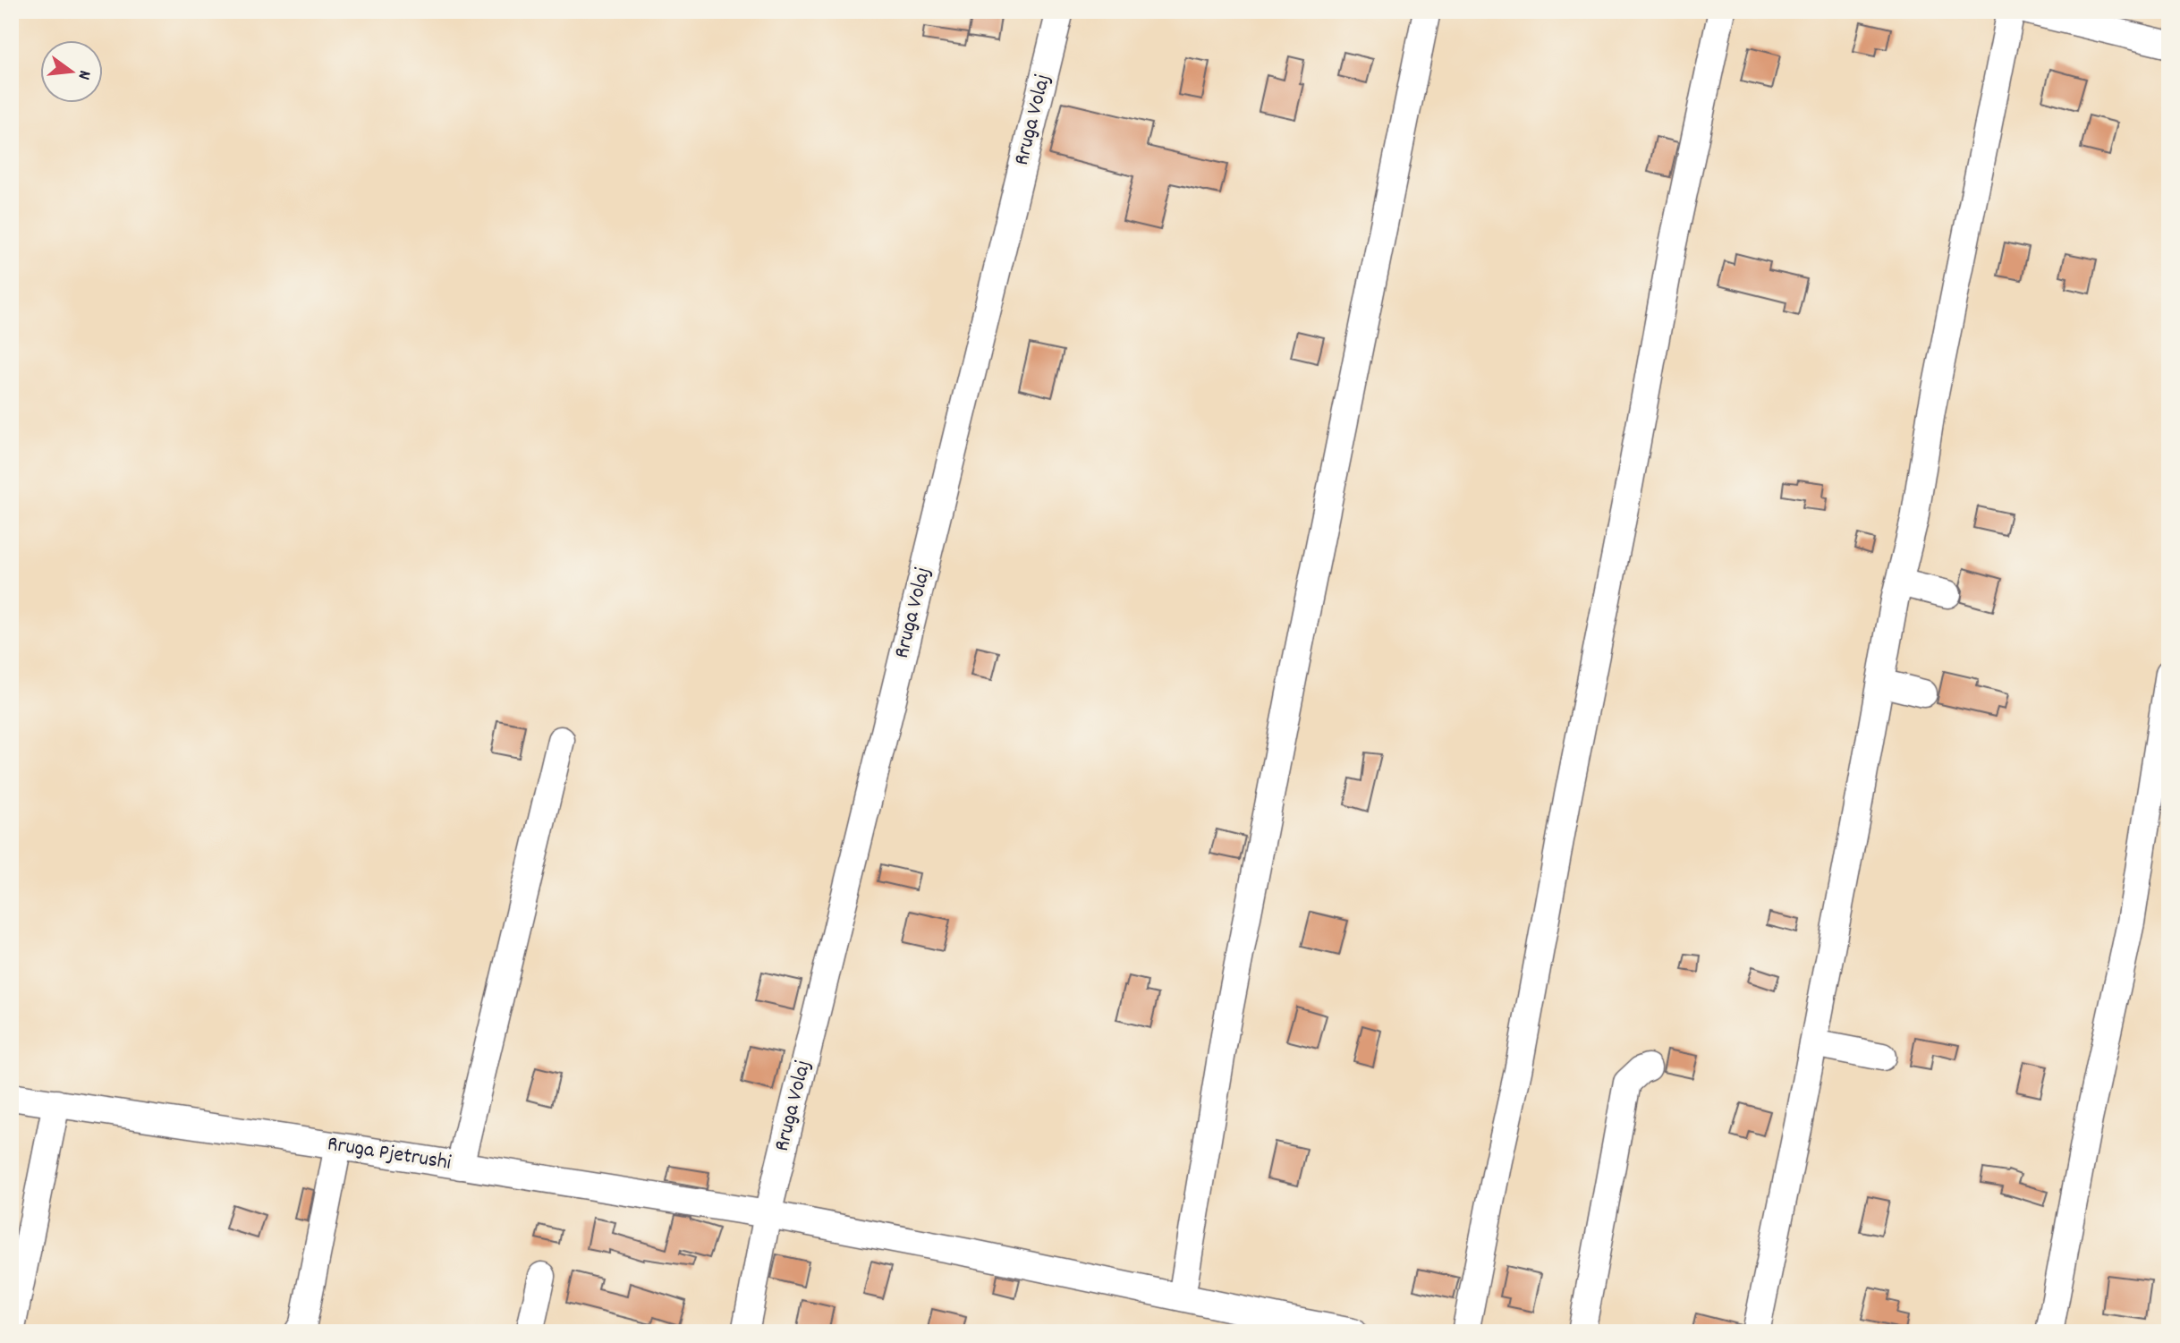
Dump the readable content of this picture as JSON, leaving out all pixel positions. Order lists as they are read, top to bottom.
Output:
{
  "streets": {
    "street": ["Rruga Volaj", "Rruga Pjetrushi"]
  },
  "crossings": [
    ["Rruga Volaj", "Rruga Pjetrushi"]
  ],
  "north": "right"
}
